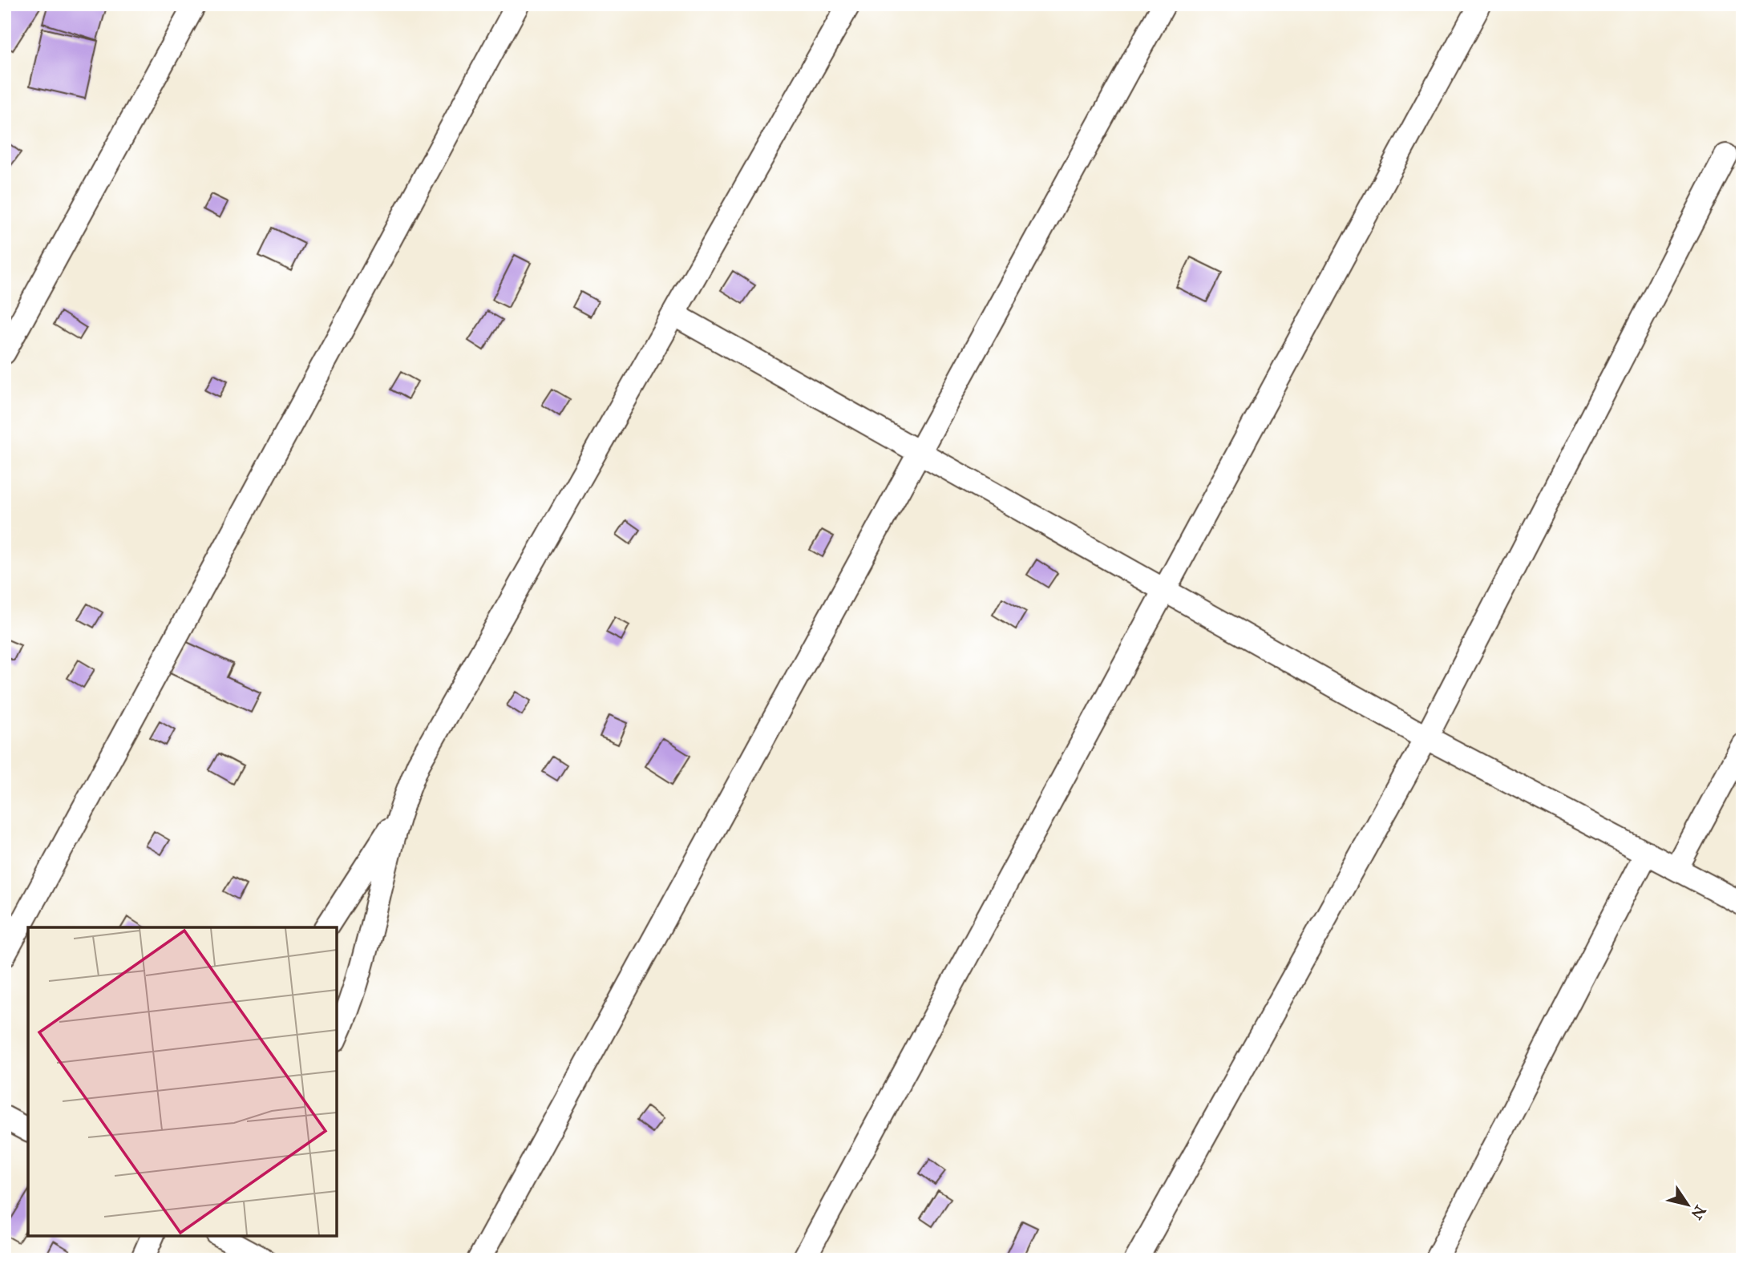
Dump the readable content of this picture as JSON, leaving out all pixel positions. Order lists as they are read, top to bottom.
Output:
{
  "north": "bottom right"
}
